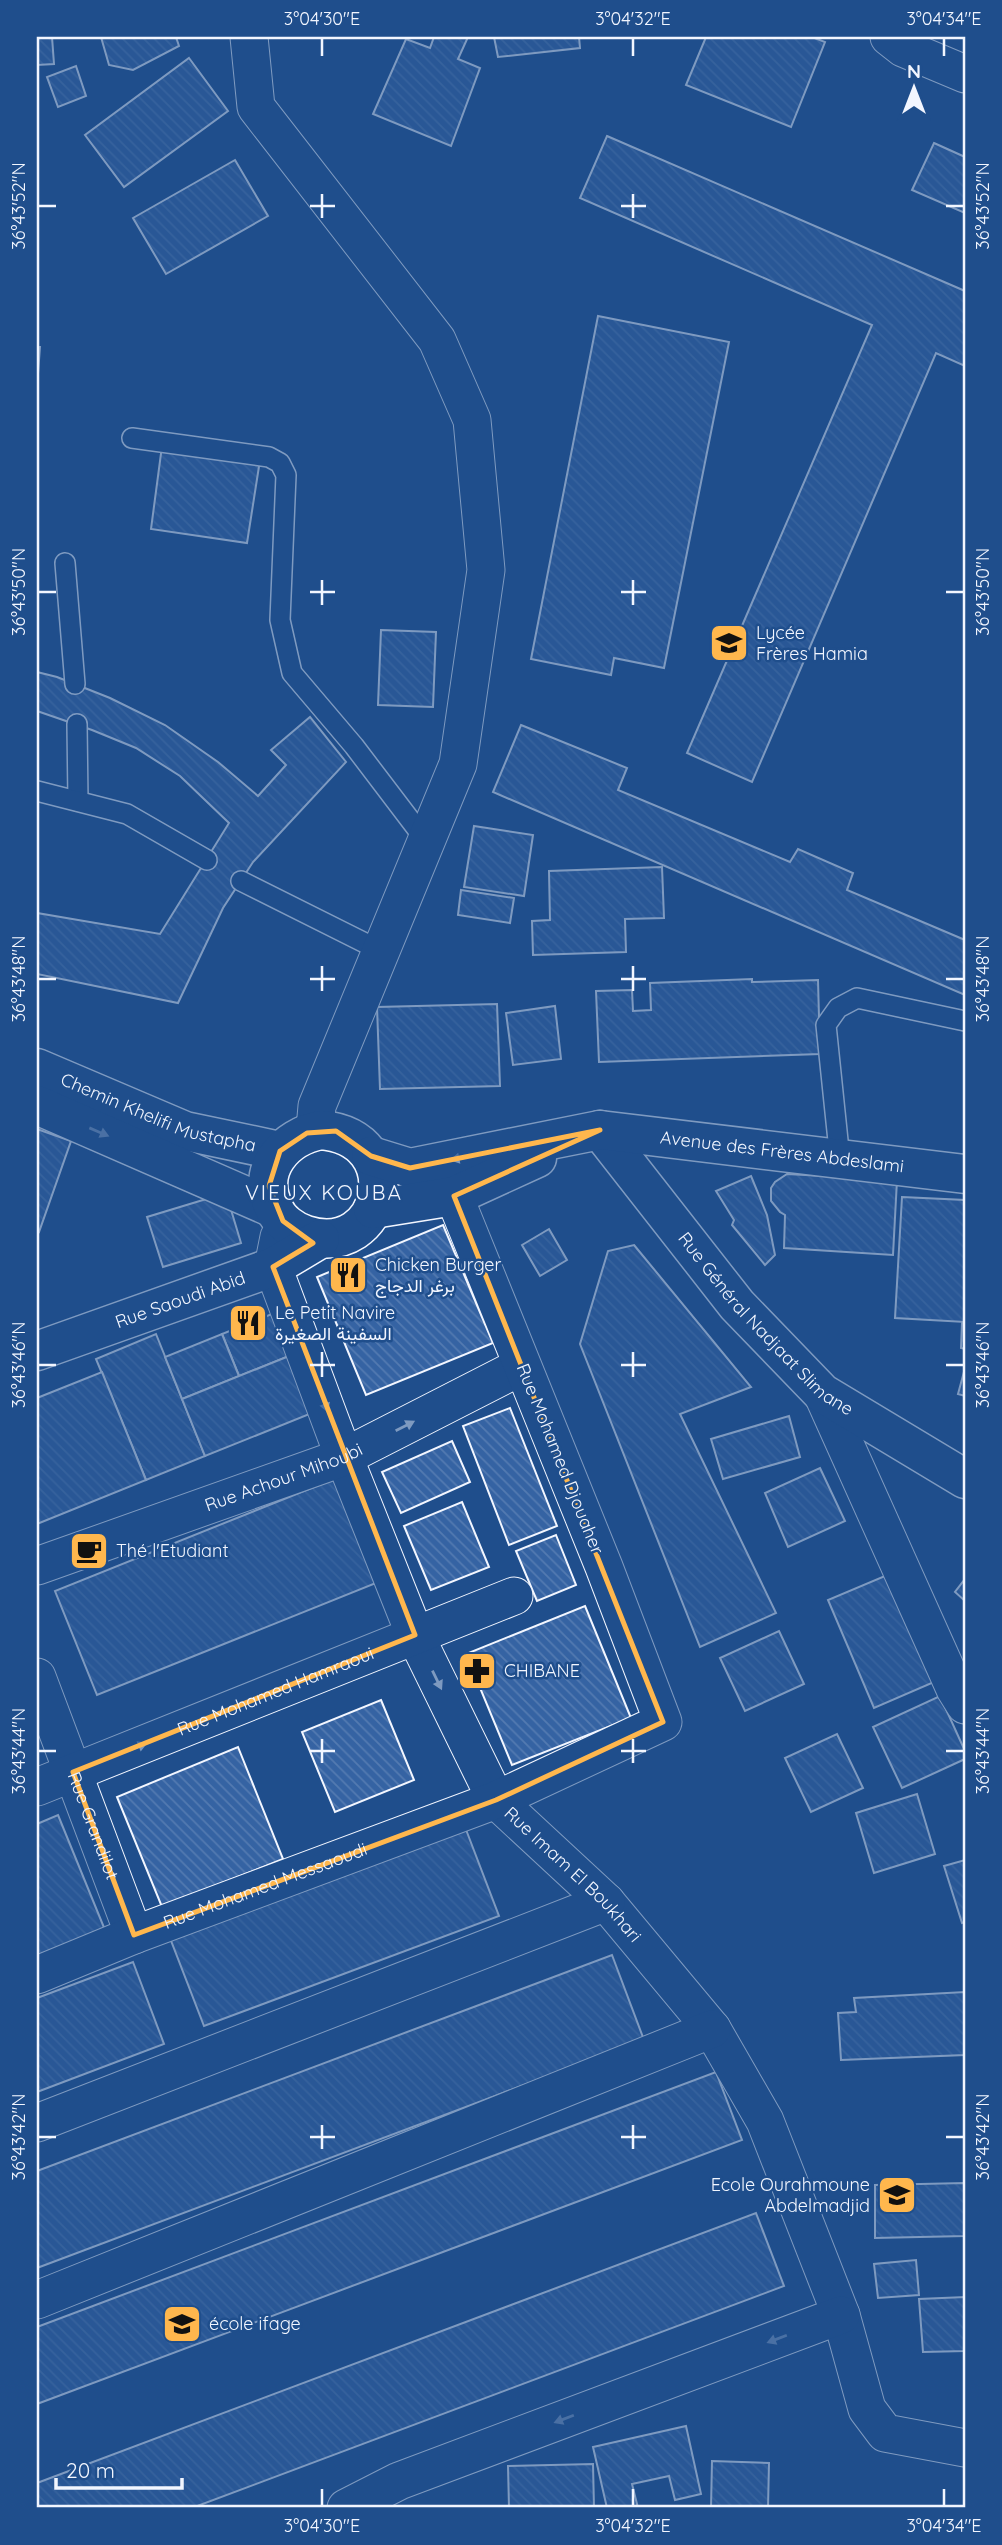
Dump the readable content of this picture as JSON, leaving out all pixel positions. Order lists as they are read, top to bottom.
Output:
{
  "streets": {
    "main road": [
      "Chemin Khelifi Mustapha",
      "Avenue des Frères Abdeslami",
      "Rue Saoudi Abid",
      "Rue Général Nadjaat Slimane"
    ],
    "street": [
      "Rue Mohamed Djouaher",
      "Rue Achour Mihoubi",
      "Rue Mohamed Hamraoui",
      "Rue Grandilot",
      "Rue Imam El Boukhari",
      "Rue Mohamed Messaoudi"
    ]
  },
  "crossings": [
    ["Chemin Khelifi Mustapha", "Rue Saoudi Abid"],
    ["Avenue des Frères Abdeslami", "Rue Général Nadjaat Slimane"],
    ["Rue Saoudi Abid", "Rue Imam El Boukhari"],
    ["Rue Mohamed Djouaher", "Rue Achour Mihoubi"],
    ["Rue Mohamed Djouaher", "Rue Mohamed Messaoudi"],
    ["Rue Achour Mihoubi", "Rue Imam El Boukhari"],
    ["Rue Mohamed Hamraoui", "Rue Grandilot"],
    ["Rue Mohamed Hamraoui", "Rue Imam El Boukhari"],
    ["Rue Grandilot", "Rue Mohamed Messaoudi"],
    ["Rue Imam El Boukhari", "Rue Mohamed Messaoudi"]
  ],
  "one_way": ["Rue Achour Mihoubi"],
  "districts": ["VIEUX KOUBA"],
  "places": {
    "school or university": ["Lycée Frères Hamia", "Ecole Ourahmoune Abdelmadjid", "école ifage"],
    "restaurant": ["Chicken Burger برغر الدجاج", "Le Petit Navire السفينة الصغيرة"],
    "cafe": ["Thé l'Etudiant"],
    "pharmacy": ["CHIBANE"]
  },
  "scale_bar": "20 m",
  "north": "top",
  "coordinates": [
    "3°04'30\"E",
    "3°04'32\"E",
    "3°04'34\"E",
    "36°43'52\"N",
    "36°43'50\"N",
    "36°43'48\"N",
    "36°43'46\"N",
    "36°43'44\"N",
    "36°43'42\"N"
  ]
}
